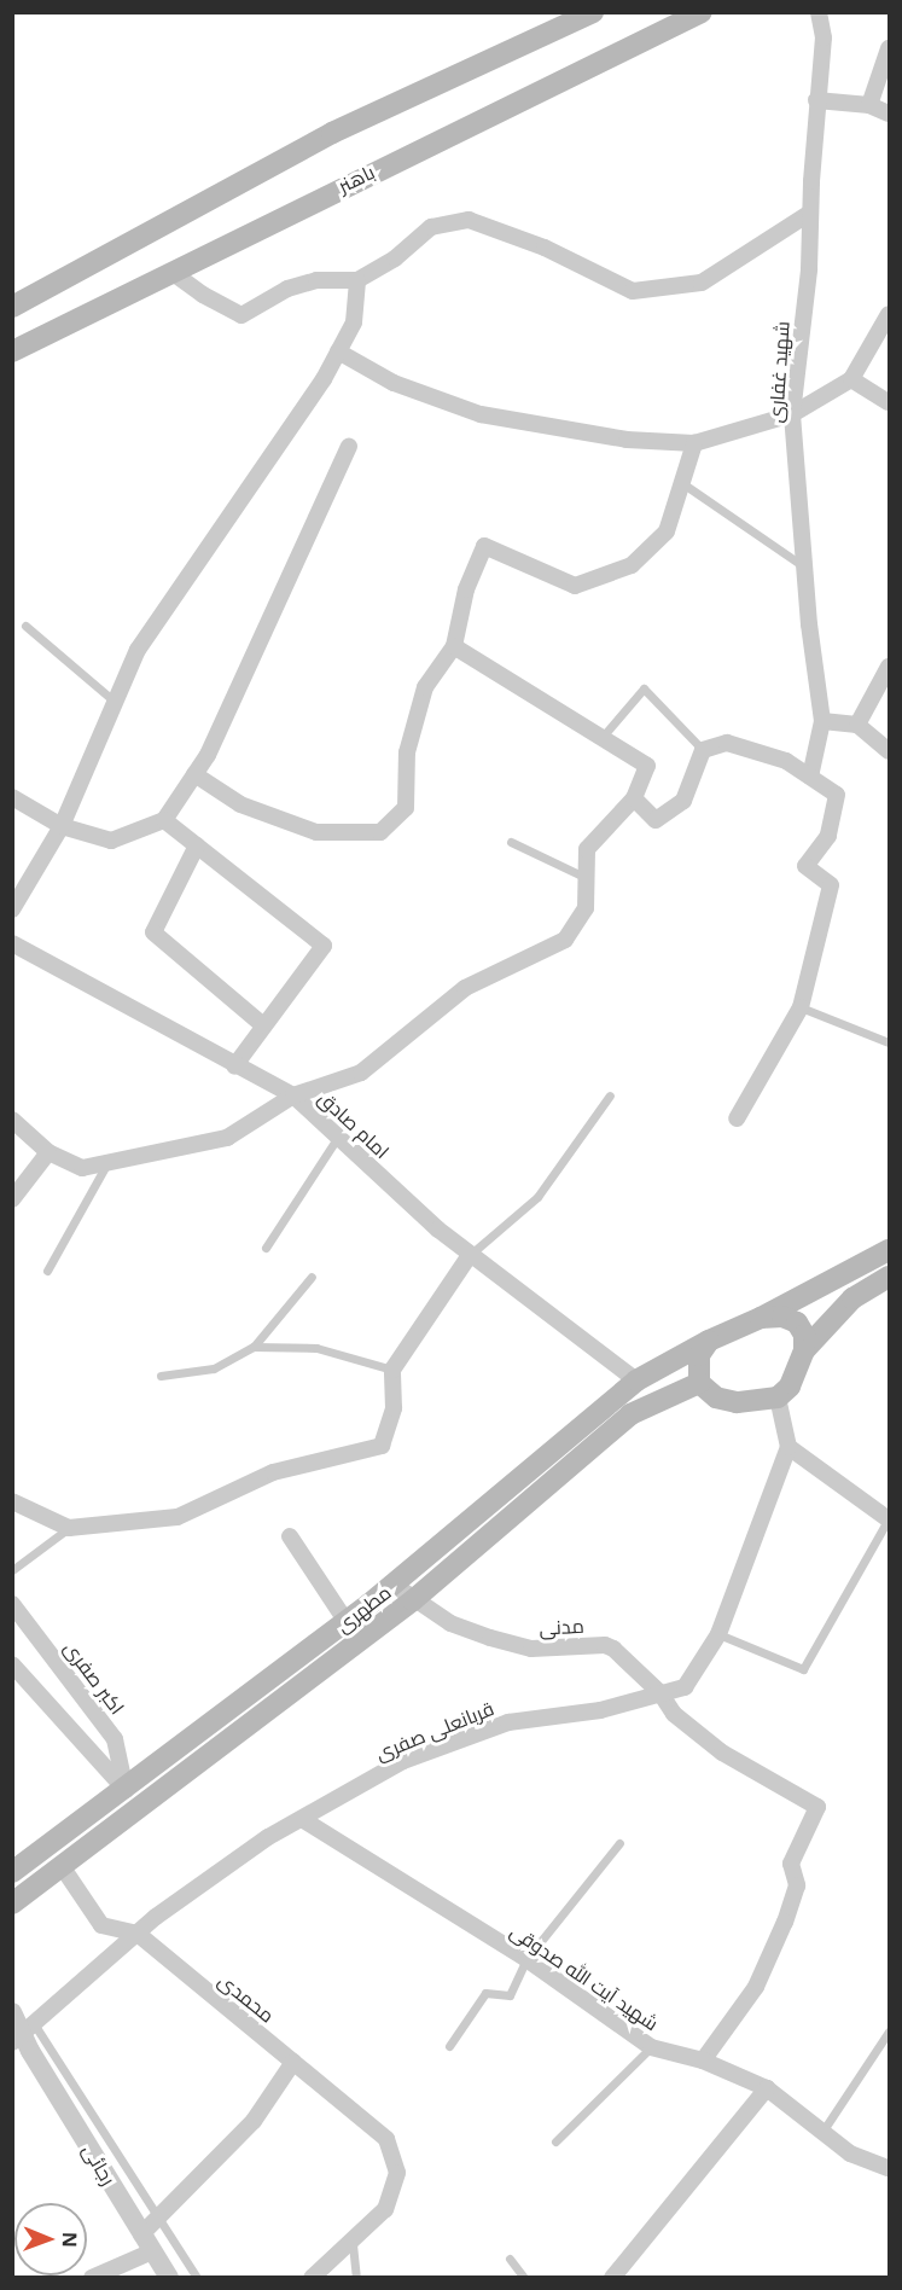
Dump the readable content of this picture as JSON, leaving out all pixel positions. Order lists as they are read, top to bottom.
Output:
{
  "streets": {
    "main road": ["باهنر", "مطهری"],
    "street": [
      "شهید غفاری",
      "امام صادق",
      "مدنی",
      "اکبر صفری",
      "قربانعلی صفری",
      "شهید آیت الله صدوقی",
      "محمدی",
      "رجائی"
    ]
  },
  "crossings": [
    ["امام صادق", "مطهری"],
    ["مطهری", "مدنی"],
    ["مطهری", "اکبر صفری"],
    ["مطهری", "محمدی"],
    ["مدنی", "قربانعلی صفری"],
    ["مدنی", "شهید آیت الله صدوقی"],
    ["قربانعلی صفری", "شهید آیت الله صدوقی"],
    ["قربانعلی صفری", "محمدی"],
    ["قربانعلی صفری", "رجائی"]
  ],
  "north": "right"
}
